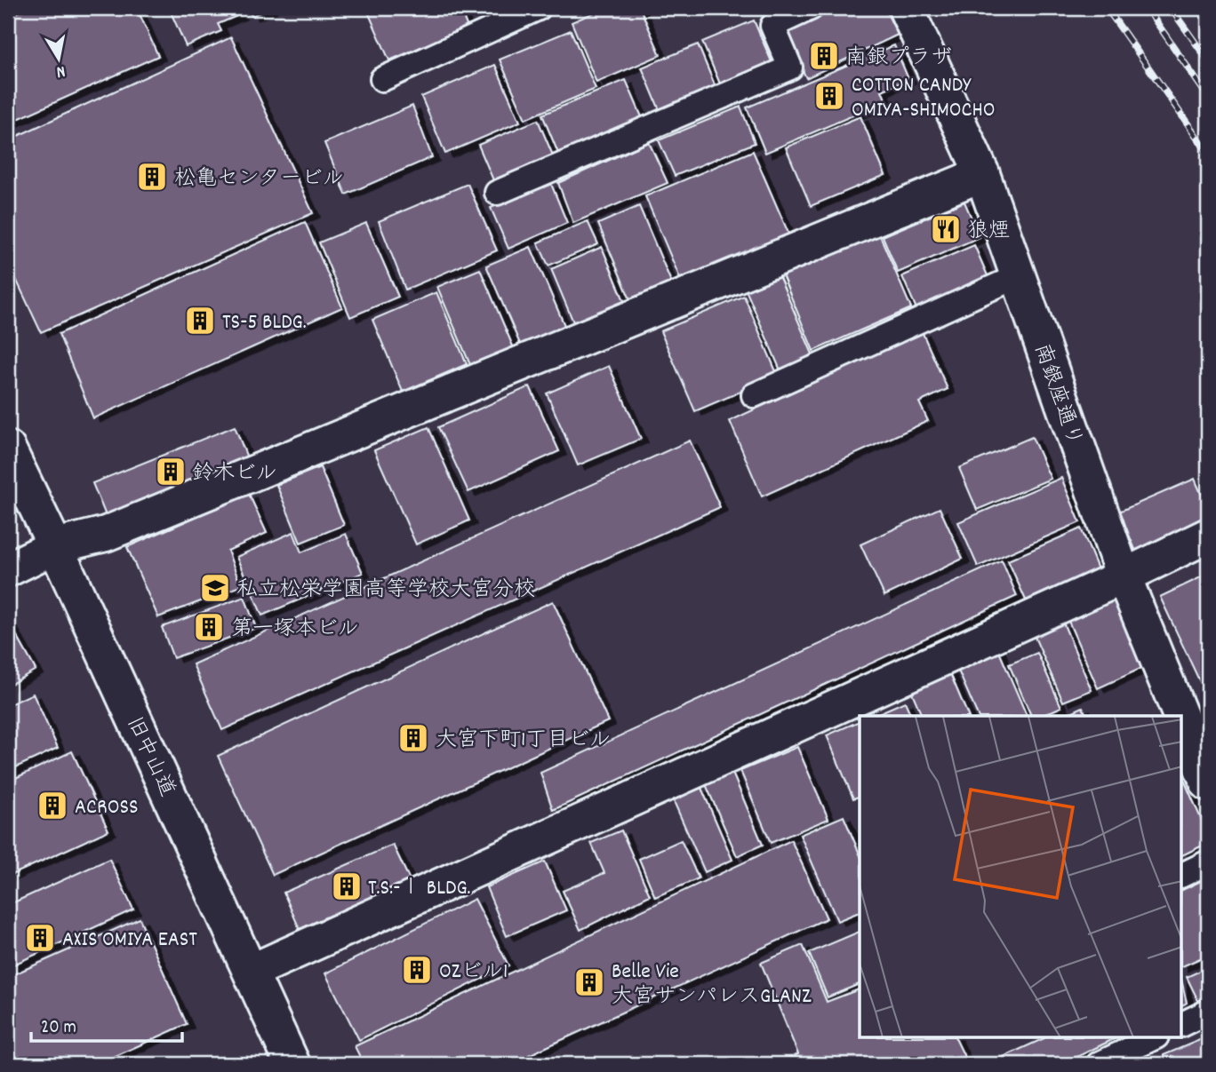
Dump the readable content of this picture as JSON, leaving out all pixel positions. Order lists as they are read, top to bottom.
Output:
{
  "streets": {
    "street": ["南銀座通り", "旧中山道"]
  },
  "places": {
    "building": [
      "南銀プラザ",
      "COTTON CANDY OMIYA-SHIMOCHO",
      "松亀センタービル",
      "TS-5 BLDG.",
      "鈴木ビル",
      "第一塚本ビル",
      "大宮下町1丁目ビル",
      "ACROSS",
      "T.S.-Ⅰ BLDG.",
      "AXIS OMIYA EAST",
      "OZビル1",
      "Belle Vie 大宮サンパレスGLANZ"
    ],
    "restaurant": ["狼煙"],
    "school or university": ["私立松栄学園高等学校大宮分校"]
  },
  "scale_bar": "20 m",
  "north": "bottom"
}
